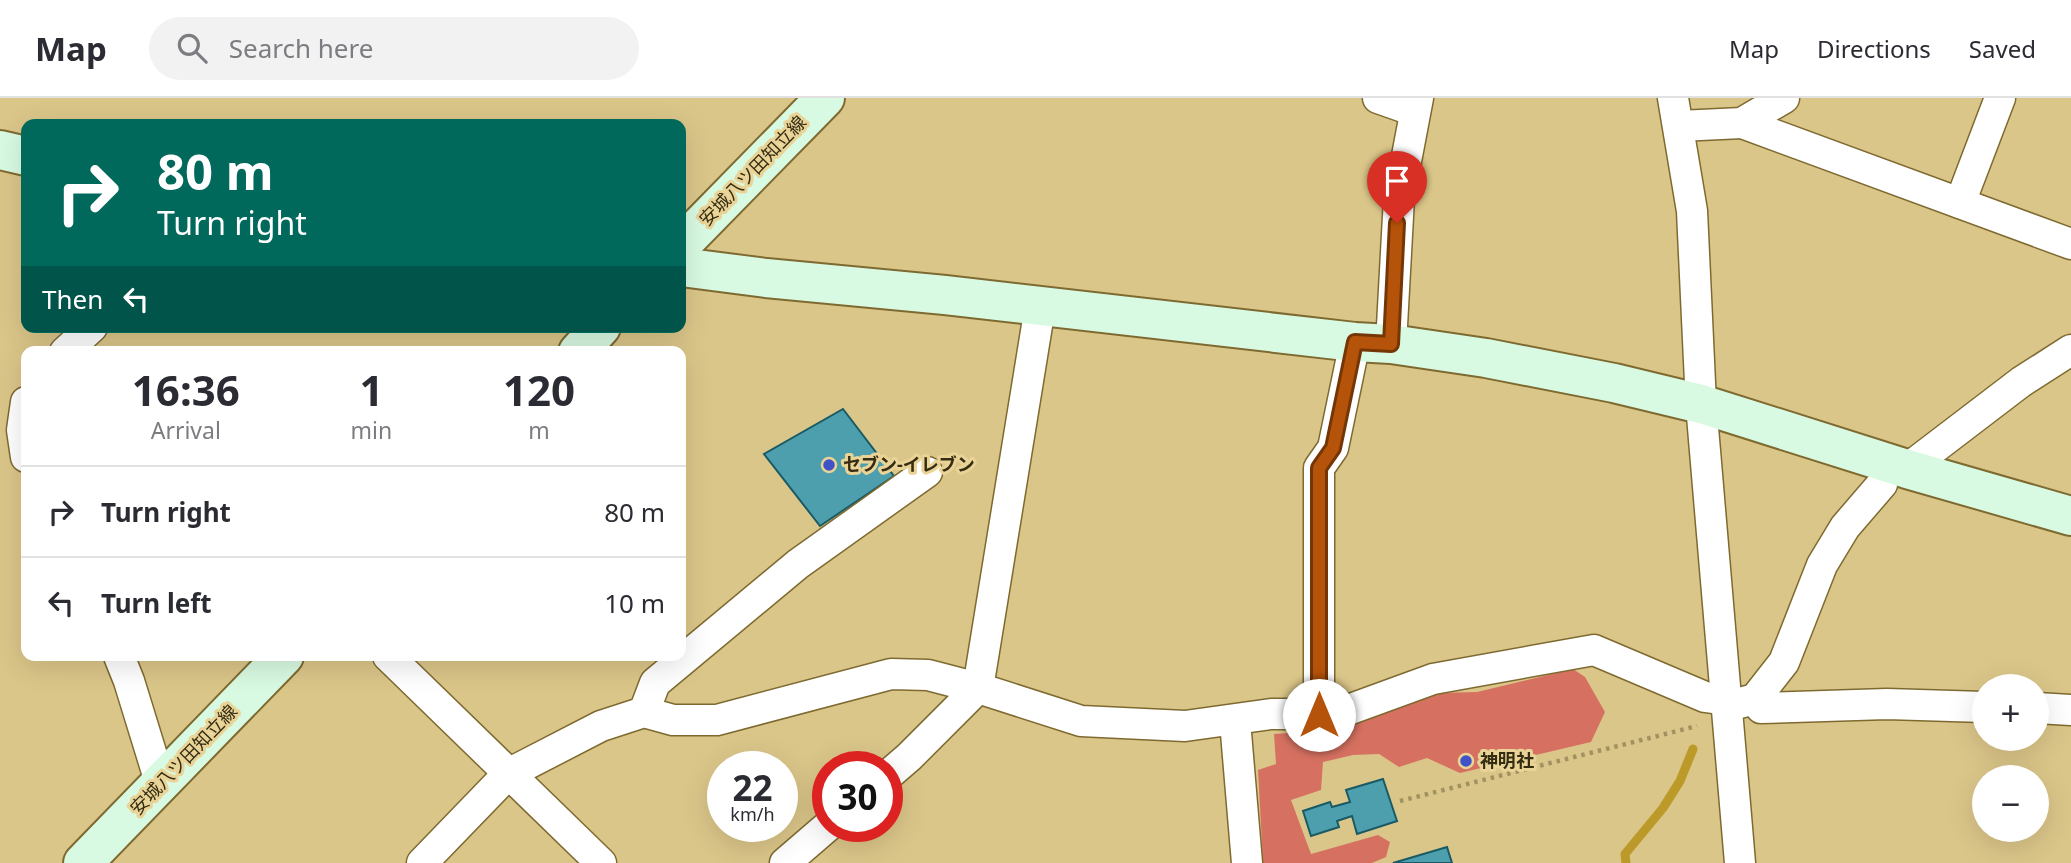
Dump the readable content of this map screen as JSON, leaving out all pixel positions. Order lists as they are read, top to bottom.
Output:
{
  "streets": {
    "street": ["安城八ツ田知立線"]
  },
  "places": ["セブン-イレブン", "神明社"],
  "page": {
    "header": "Map",
    "search": "Search here",
    "nav": ["Map", "Directions", "Saved"],
    "turn": ["80 m", "Turn right"],
    "then": "Then",
    "eta": [
      "16:36",
      "Arrival",
      "1",
      "min",
      "120",
      "m"
    ],
    "list": [
      {
        "name": "Turn right",
        "value": "80 m"
      },
      {
        "name": "Turn left",
        "value": "10 m"
      }
    ],
    "map_buttons": ["+", "−"],
    "speed": "22 km/h",
    "limit": "30"
  }
}
